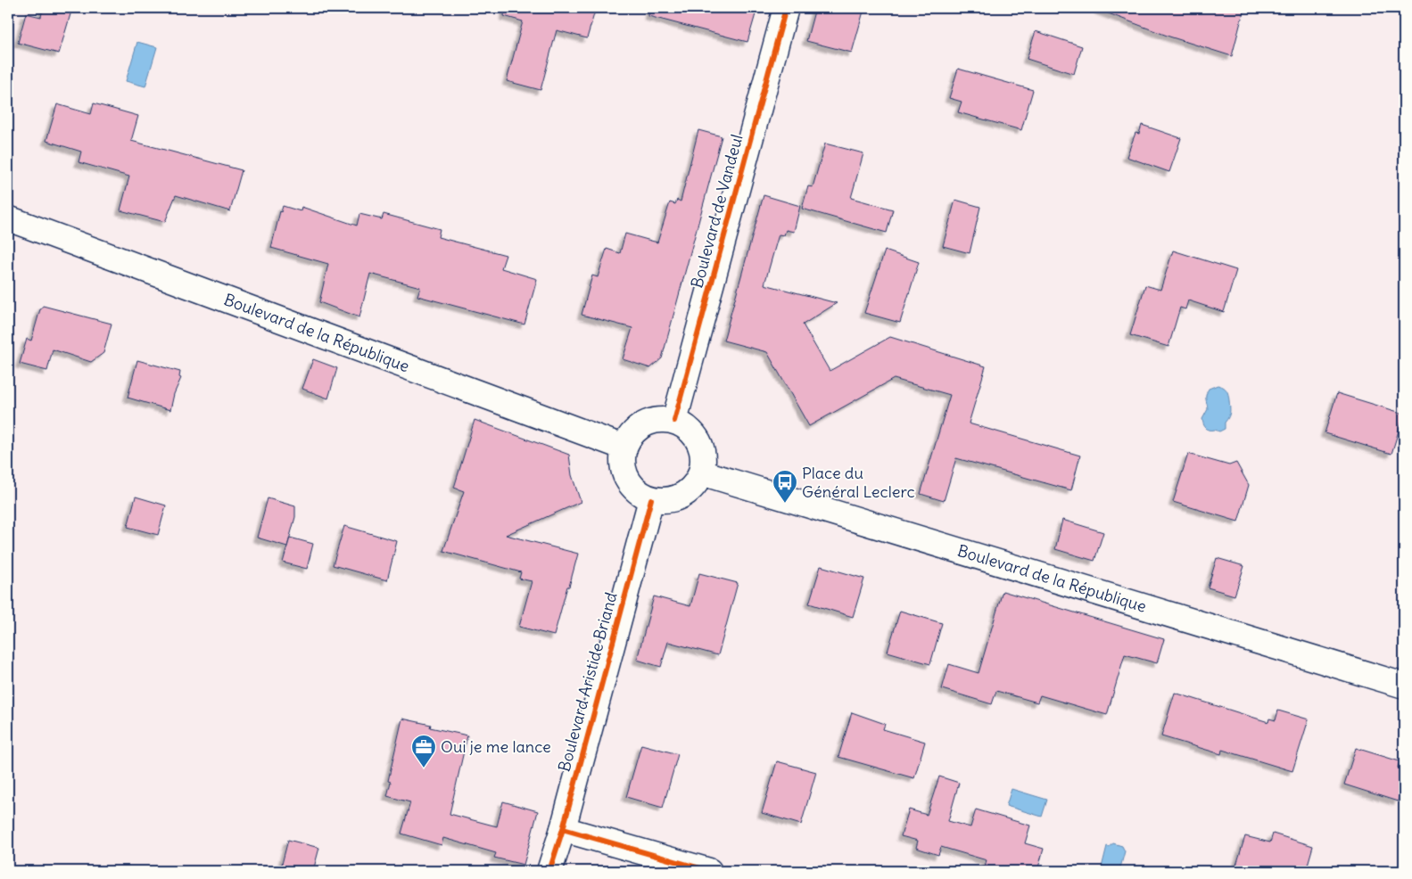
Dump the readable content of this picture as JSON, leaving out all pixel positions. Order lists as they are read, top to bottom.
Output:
{
  "streets": {
    "main road": ["Boulevard de Vandeul", "Boulevard de la République", "Boulevard Aristide Briand"]
  },
  "crossings": [
    ["Boulevard de Vandeul", "Boulevard de la République"],
    ["Boulevard de Vandeul", "Boulevard Aristide Briand"],
    ["Boulevard de la République", "Boulevard Aristide Briand"]
  ],
  "places": {
    "bus stop": ["Place du Général Leclerc"],
    "office": ["Oui je me lance"]
  }
}
